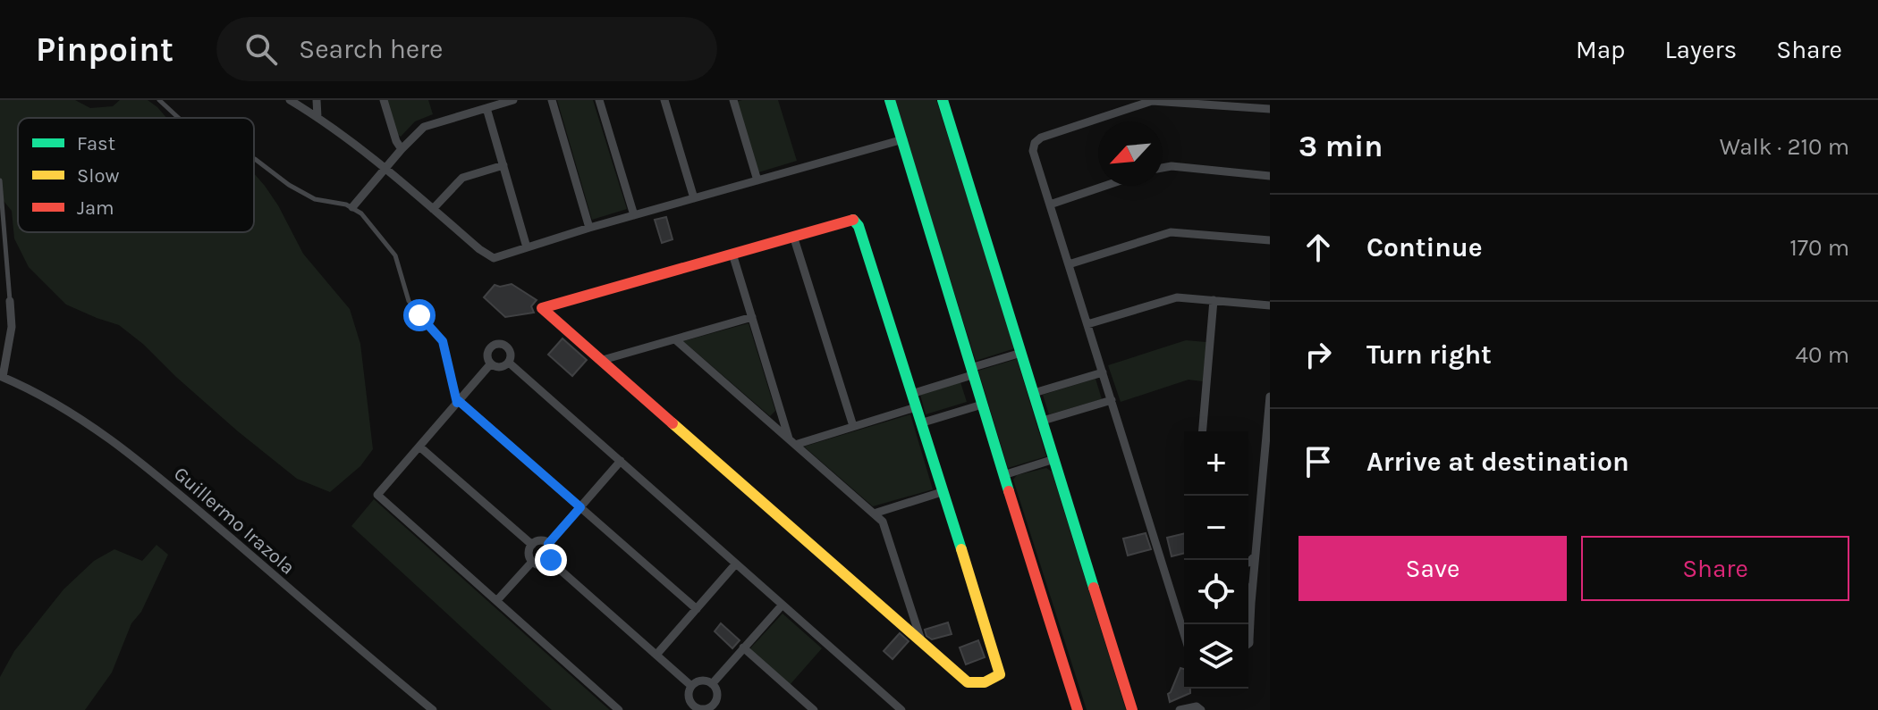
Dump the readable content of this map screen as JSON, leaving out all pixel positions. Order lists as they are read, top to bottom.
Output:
{
  "streets": {
    "street": ["Guillermo Irazola"]
  },
  "legend": ["Fast", "Slow", "Jam"],
  "north": "bottom left",
  "page": {
    "header": "Pinpoint",
    "search": "Search here",
    "nav": ["Map", "Layers", "Share"],
    "heading": ["3 min", "Walk · 210 m"],
    "list": [
      ["Continue", "170 m"],
      ["Turn right", "40 m"],
      "Arrive at destination"
    ],
    "map_buttons": ["+", "−"],
    "buttons": ["Save", "Share"]
  }
}
